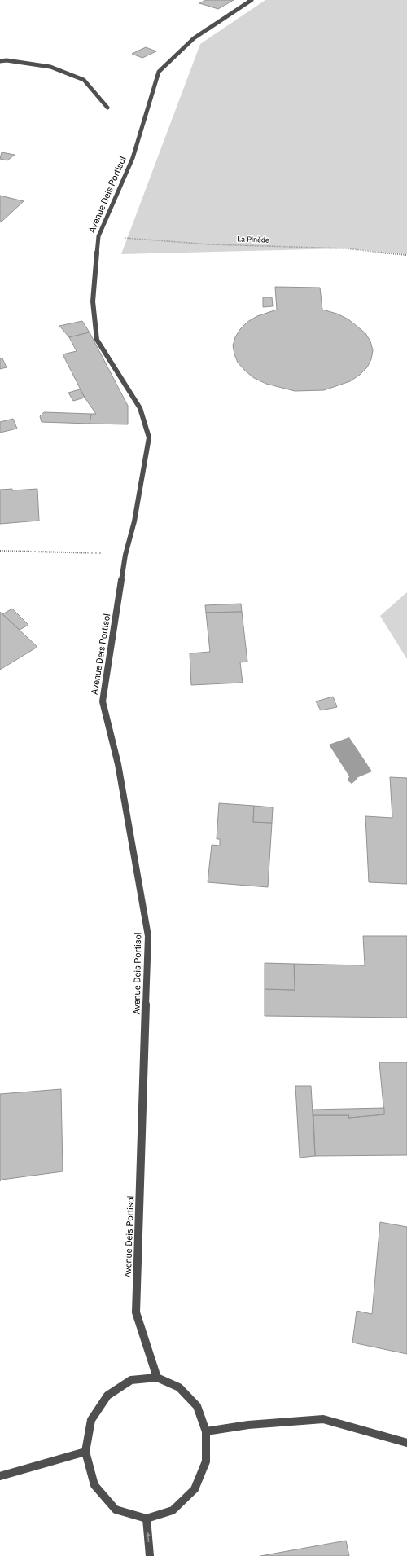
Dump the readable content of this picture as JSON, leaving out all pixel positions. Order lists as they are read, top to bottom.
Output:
{
  "streets": {
    "street": ["Avenue Deis Portisol"],
    "path": ["La Pinède"]
  },
  "crossings": [
    ["Avenue Deis Portisol", "La Pinède"]
  ]
}
